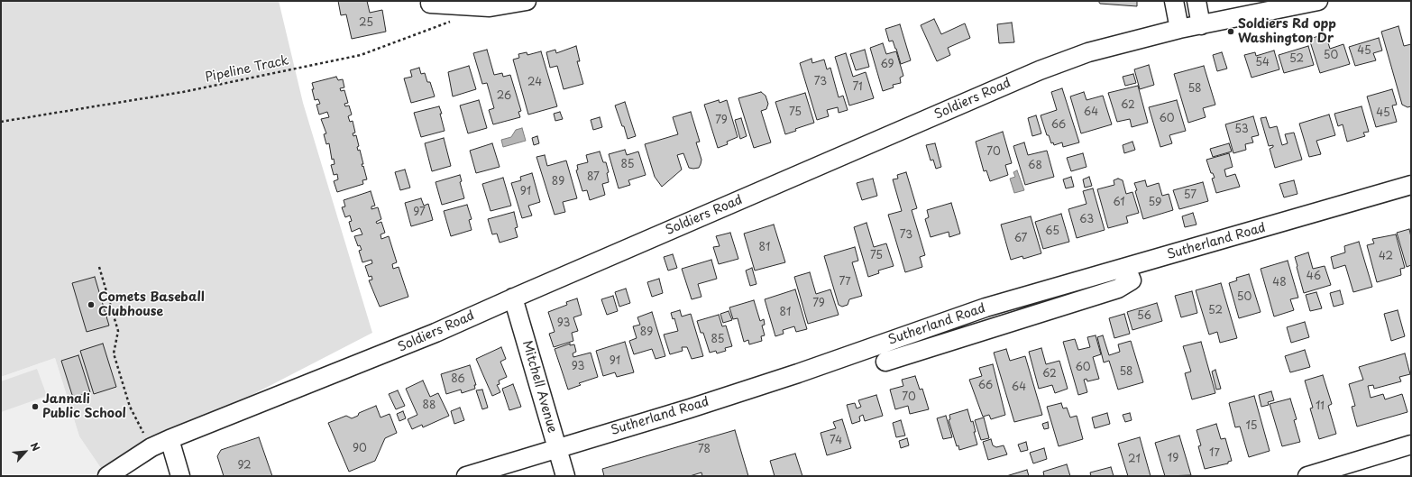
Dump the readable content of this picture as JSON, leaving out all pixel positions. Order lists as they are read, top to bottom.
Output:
{
  "streets": {
    "street": ["Soldiers Road", "Sutherland Road", "Mitchell Avenue"],
    "path": ["Pipeline Track"]
  },
  "crossings": [
    ["Soldiers Road", "Mitchell Avenue"],
    ["Sutherland Road", "Mitchell Avenue"]
  ],
  "places": ["Soldiers Rd opp Washington Dr", "Comets Baseball Clubhouse", "Jannali Public School"],
  "house_numbers": [
    "25",
    "45",
    "50",
    "52",
    "54",
    "69",
    "73",
    "24",
    "71",
    "58",
    "26",
    "62",
    "75",
    "64",
    "45",
    "60",
    "79",
    "66",
    "53",
    "70",
    "85",
    "68",
    "87",
    "89",
    "91",
    "57",
    "61",
    "59",
    "97",
    "63",
    "65",
    "73",
    "67",
    "81",
    "75",
    "42",
    "46",
    "77",
    "48",
    "50",
    "79",
    "52",
    "81",
    "56",
    "93",
    "89",
    "85",
    "91",
    "93",
    "60",
    "58",
    "62",
    "86",
    "66",
    "64",
    "70",
    "88",
    "11",
    "15",
    "74",
    "90",
    "78",
    "17",
    "19",
    "21",
    "92"
  ],
  "north": "top right"
}
